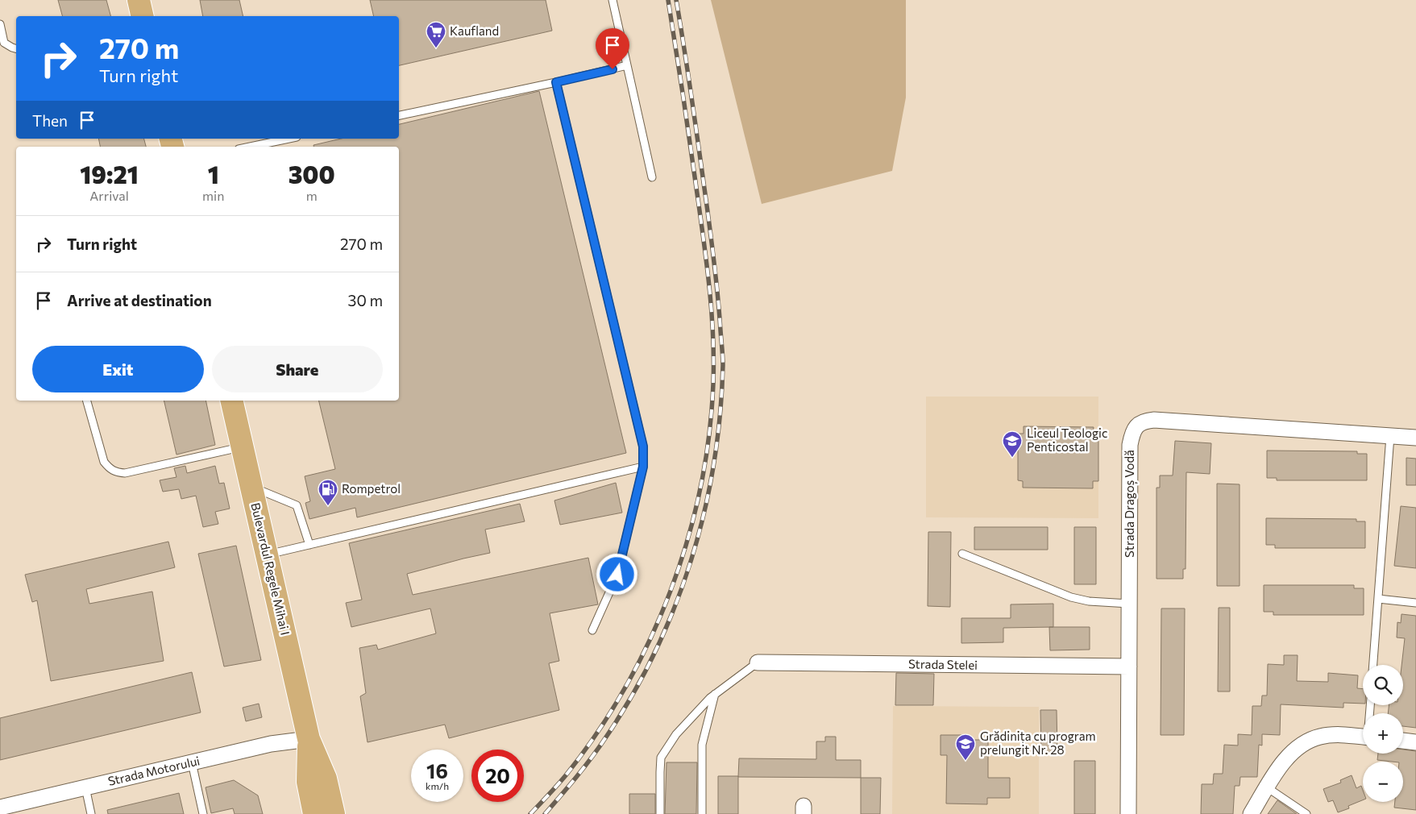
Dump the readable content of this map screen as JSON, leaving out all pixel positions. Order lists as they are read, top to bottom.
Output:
{
  "streets": {
    "main road": ["Bulevardul Regele Mihai I"],
    "street": ["Strada Dragoș Vodă", "Strada Stelei", "Strada Motorului"]
  },
  "crossings": [
    ["Strada Dragoș Vodă", "Strada Stelei"],
    ["Bulevardul Regele Mihai I", "Strada Motorului"]
  ],
  "places": {
    "supermarket": ["Kaufland"],
    "school or university": ["Liceul Teologic Penticostal", "Grădinița cu program prelungit Nr. 28"],
    "fuel station": ["Rompetrol"]
  },
  "page": {
    "turn": ["270 m", "Turn right"],
    "then": "Then",
    "eta": [
      "19:21",
      "Arrival",
      "1",
      "min",
      "300",
      "m"
    ],
    "list": [
      {
        "name": "Turn right",
        "value": "270 m"
      },
      {
        "name": "Arrive at destination",
        "value": "30 m"
      }
    ],
    "buttons": ["Exit", "Share"],
    "map_buttons": ["+", "−"],
    "speed": "16 km/h",
    "limit": "20"
  }
}
